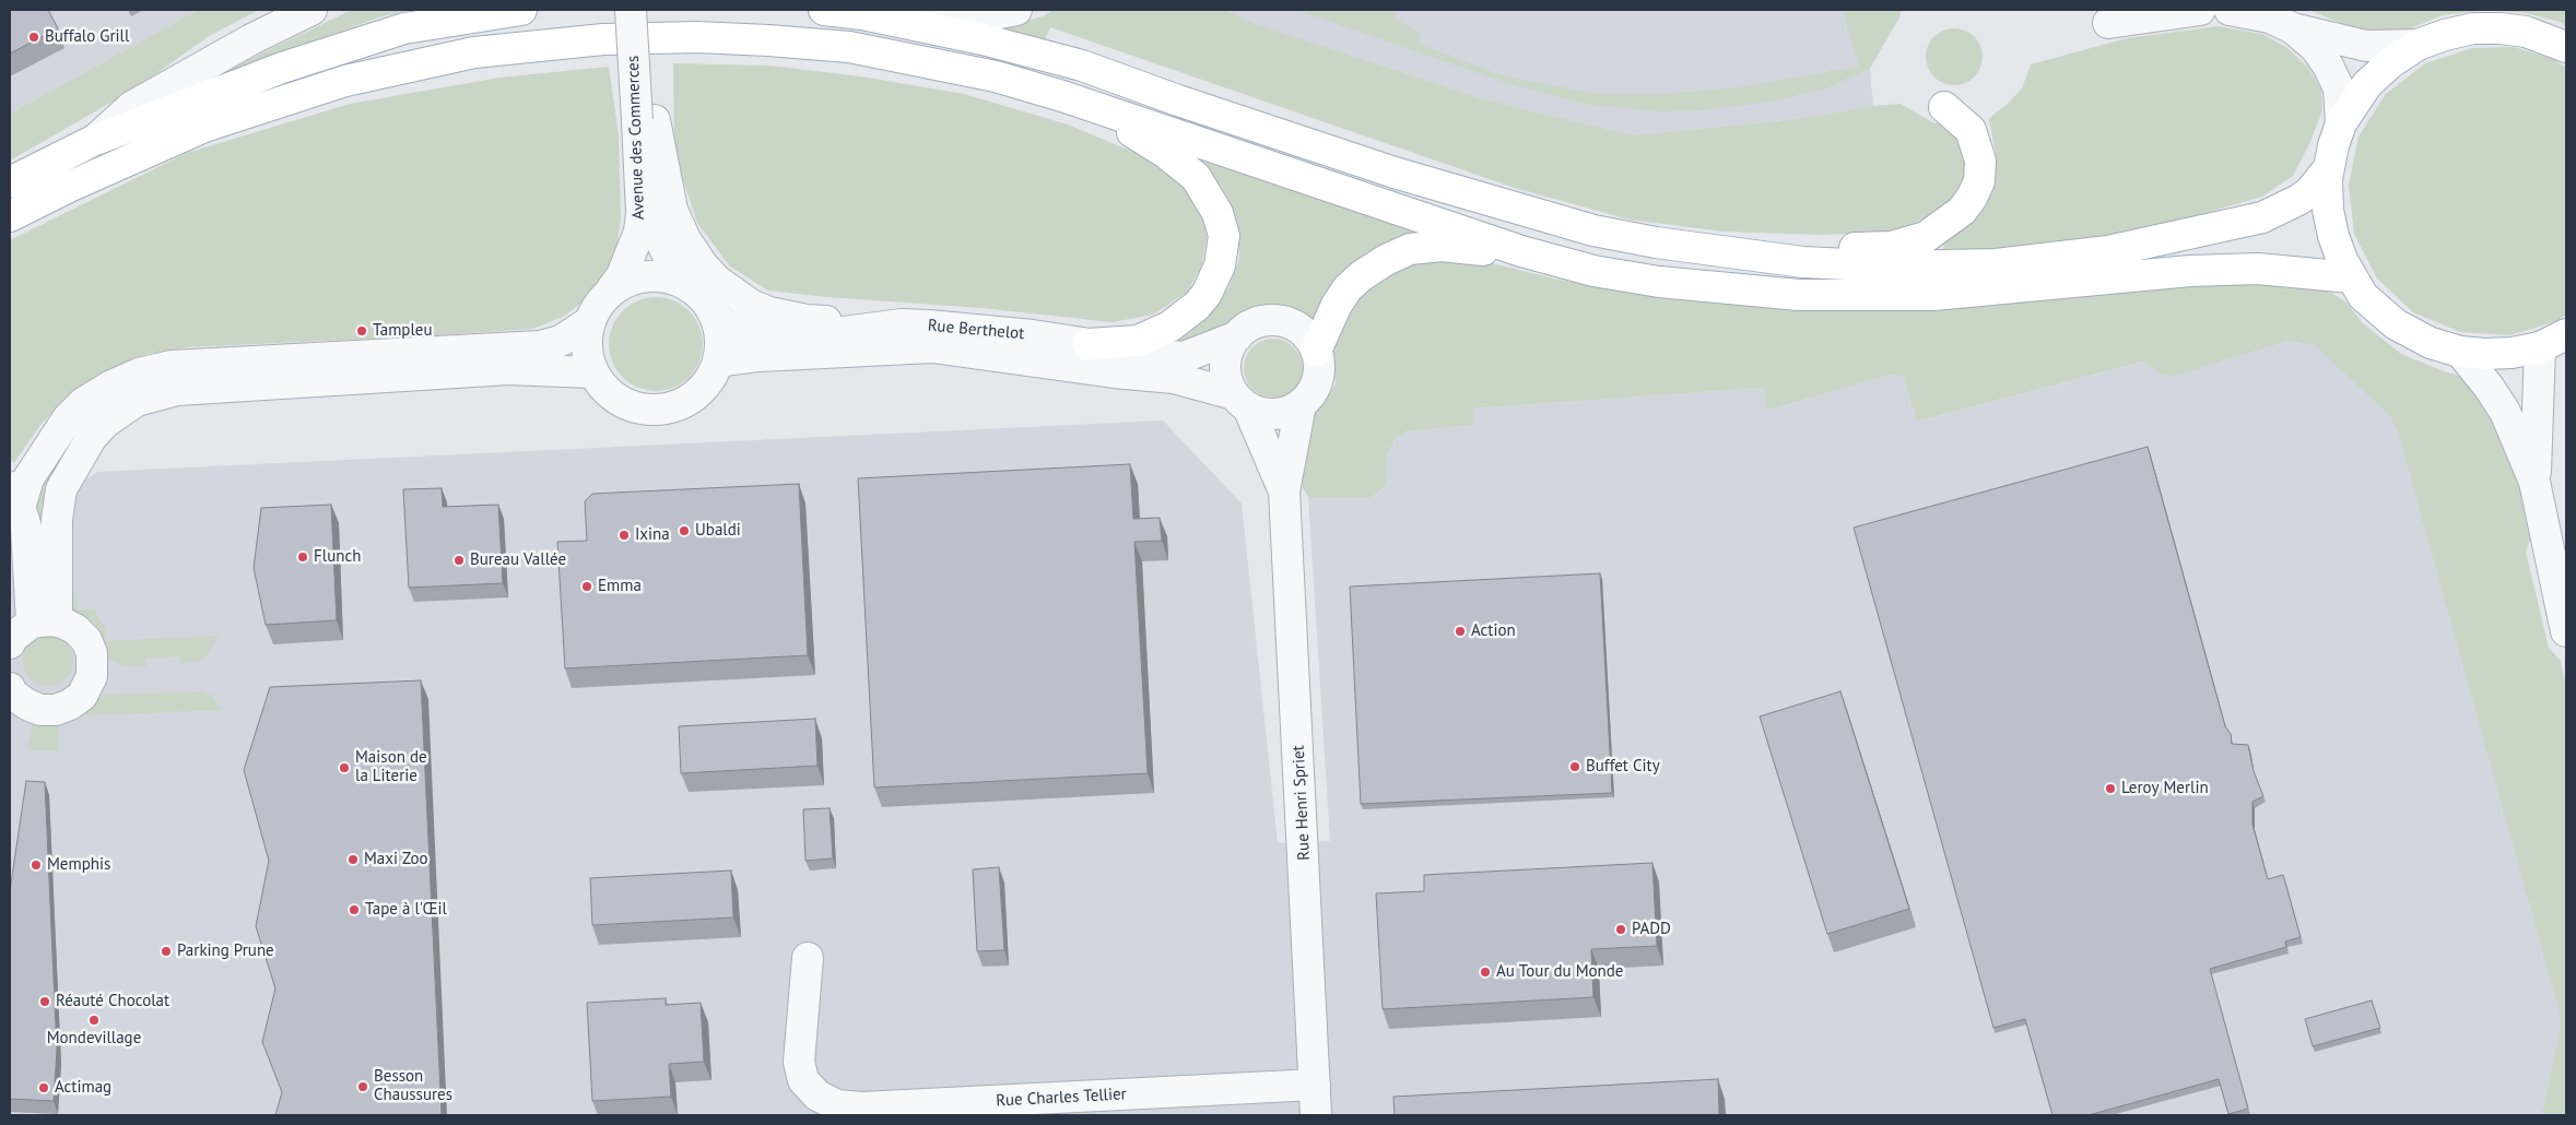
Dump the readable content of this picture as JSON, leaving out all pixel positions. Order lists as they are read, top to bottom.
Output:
{
  "streets": {
    "street": [
      "Avenue des Commerces",
      "Rue Berthelot",
      "Rue Henri Spriet",
      "Rue Charles Tellier"
    ]
  },
  "crossings": [
    ["Avenue des Commerces", "Rue Berthelot"],
    ["Rue Henri Spriet", "Rue Charles Tellier"]
  ],
  "places": [
    "Buffalo Grill",
    "Tampleu",
    "Ubaldi",
    "Ixina",
    "Flunch",
    "Bureau Vallée",
    "Emma",
    "Action",
    "Buffet City",
    "Maison de la Literie",
    "Leroy Merlin",
    "Maxi Zoo",
    "Memphis",
    "Tape à l'Œil",
    "PADD",
    "Parking Prune",
    "Au Tour du Monde",
    "Réauté Chocolat",
    "Mondevillage",
    "Besson Chaussures",
    "Actimag"
  ]
}
